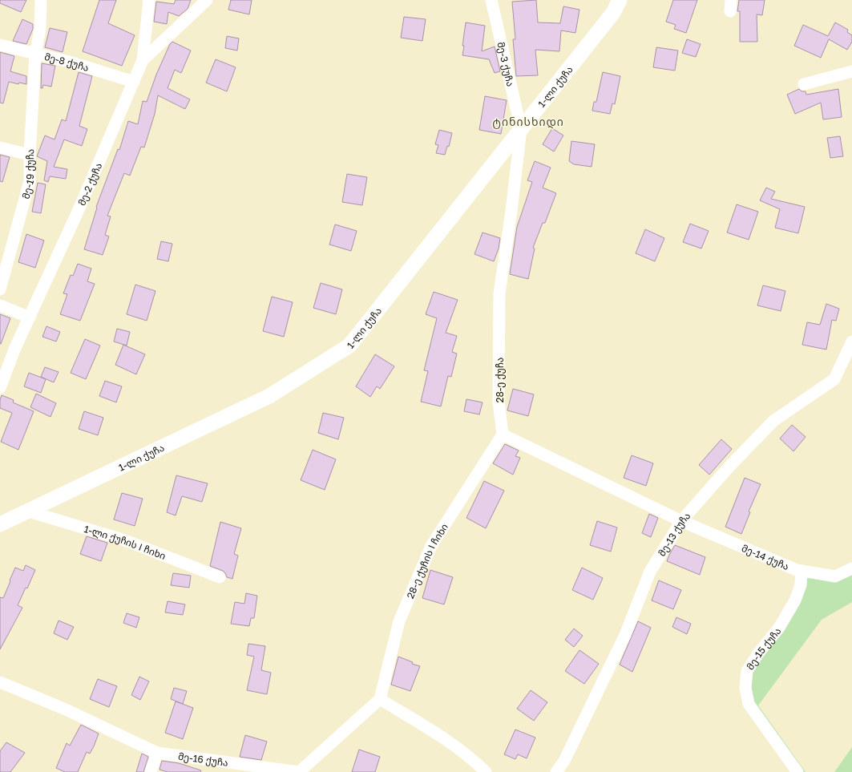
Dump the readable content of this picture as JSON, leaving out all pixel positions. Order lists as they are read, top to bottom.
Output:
{
  "streets": {
    "main road": ["1-ლი ქუჩა"],
    "street": [
      "მე-8 ქუჩა",
      "მე-3 ქუჩა",
      "მე-19 ქუჩა",
      "მე-2 ქუჩა",
      "28-ე ქუჩა",
      "მე-13 ქუჩა",
      "1-ლი ქუჩის I ჩიხი",
      "მე-14 ქუჩა",
      "28-ე ქუჩის I ჩიხი",
      "მე-15 ქუჩა",
      "მე-16 ქუჩა"
    ]
  },
  "crossings": [
    ["მე-8 ქუჩა", "მე-19 ქუჩა"],
    ["მე-8 ქუჩა", "მე-2 ქუჩა"],
    ["მე-3 ქუჩა", "1-ლი ქუჩა"],
    ["მე-3 ქუჩა", "28-ე ქუჩა"],
    ["1-ლი ქუჩა", "28-ე ქუჩა"],
    ["1-ლი ქუჩა", "1-ლი ქუჩის I ჩიხი"],
    ["28-ე ქუჩა", "28-ე ქუჩის I ჩიხი"],
    ["მე-13 ქუჩა", "მე-14 ქუჩა"],
    ["მე-14 ქუჩა", "მე-15 ქუჩა"],
    ["28-ე ქუჩის I ჩიხი", "მე-16 ქუჩა"]
  ],
  "districts": ["ტინისხიდი"]
}
